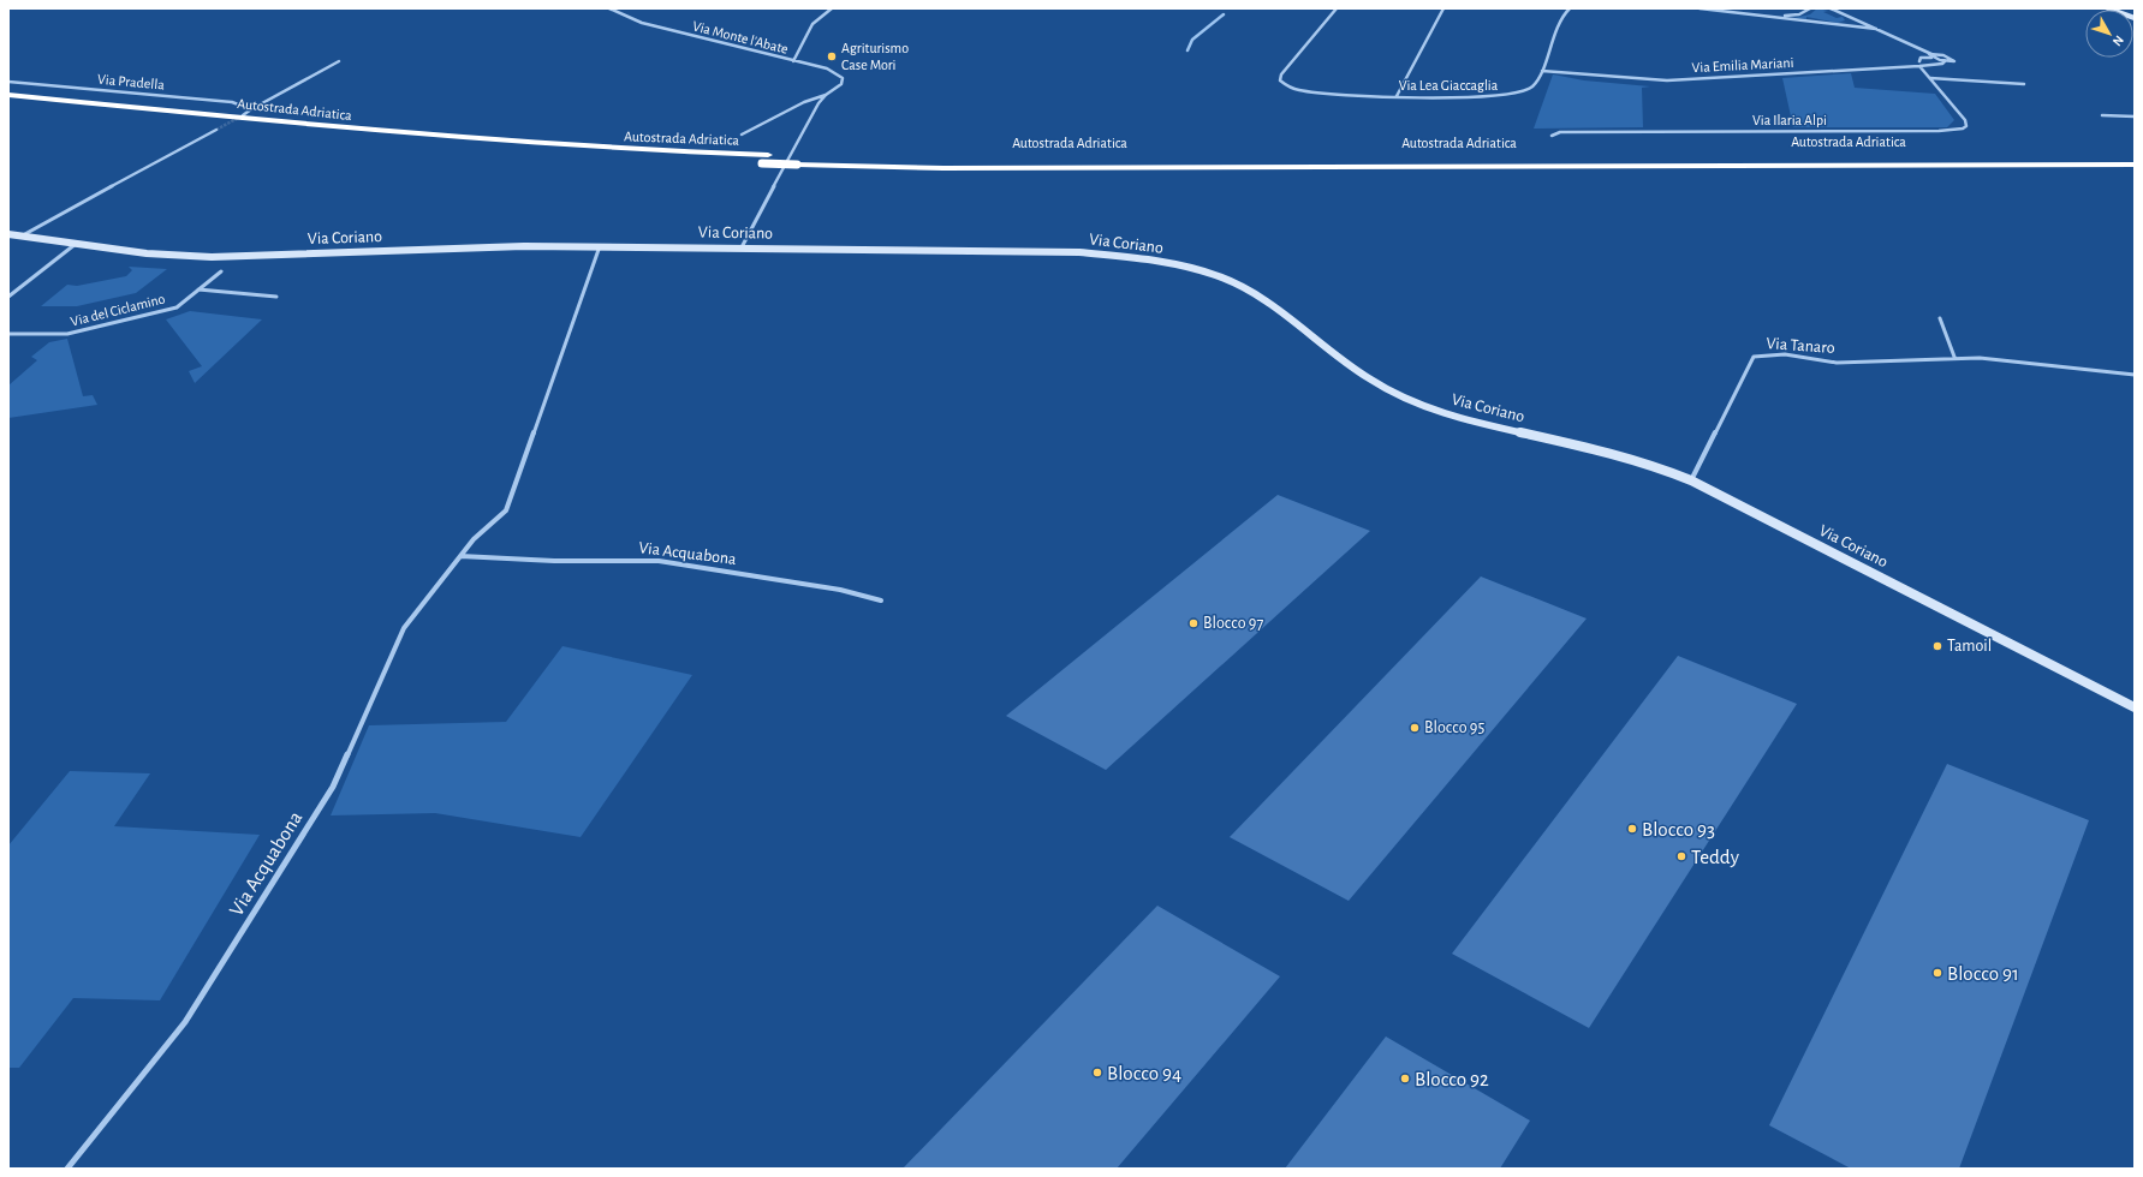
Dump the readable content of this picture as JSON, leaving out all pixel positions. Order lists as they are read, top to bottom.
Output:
{
  "streets": {
    "highway": ["Autostrada Adriatica"],
    "main road": ["Via Coriano"],
    "street": [
      "Via Monte l'Abate",
      "Via Emilia Mariani",
      "Via Pradella",
      "Via Lea Giaccaglia",
      "Via Ilaria Alpi",
      "Via del Ciclamino",
      "Via Tanaro",
      "Via Acquabona"
    ]
  },
  "crossings": [
    ["Via Monte l'Abate", "Via Coriano"],
    ["Via Emilia Mariani", "Via Lea Giaccaglia"],
    ["Via Emilia Mariani", "Via Ilaria Alpi"],
    ["Via Coriano", "Via Tanaro"],
    ["Via Coriano", "Via Acquabona"]
  ],
  "places": [
    "Agriturismo Case Mori",
    "Blocco 97",
    "Tamoil",
    "Blocco 95",
    "Blocco 93",
    "Teddy",
    "Blocco 91",
    "Blocco 94",
    "Blocco 92"
  ],
  "north": "bottom right"
}
